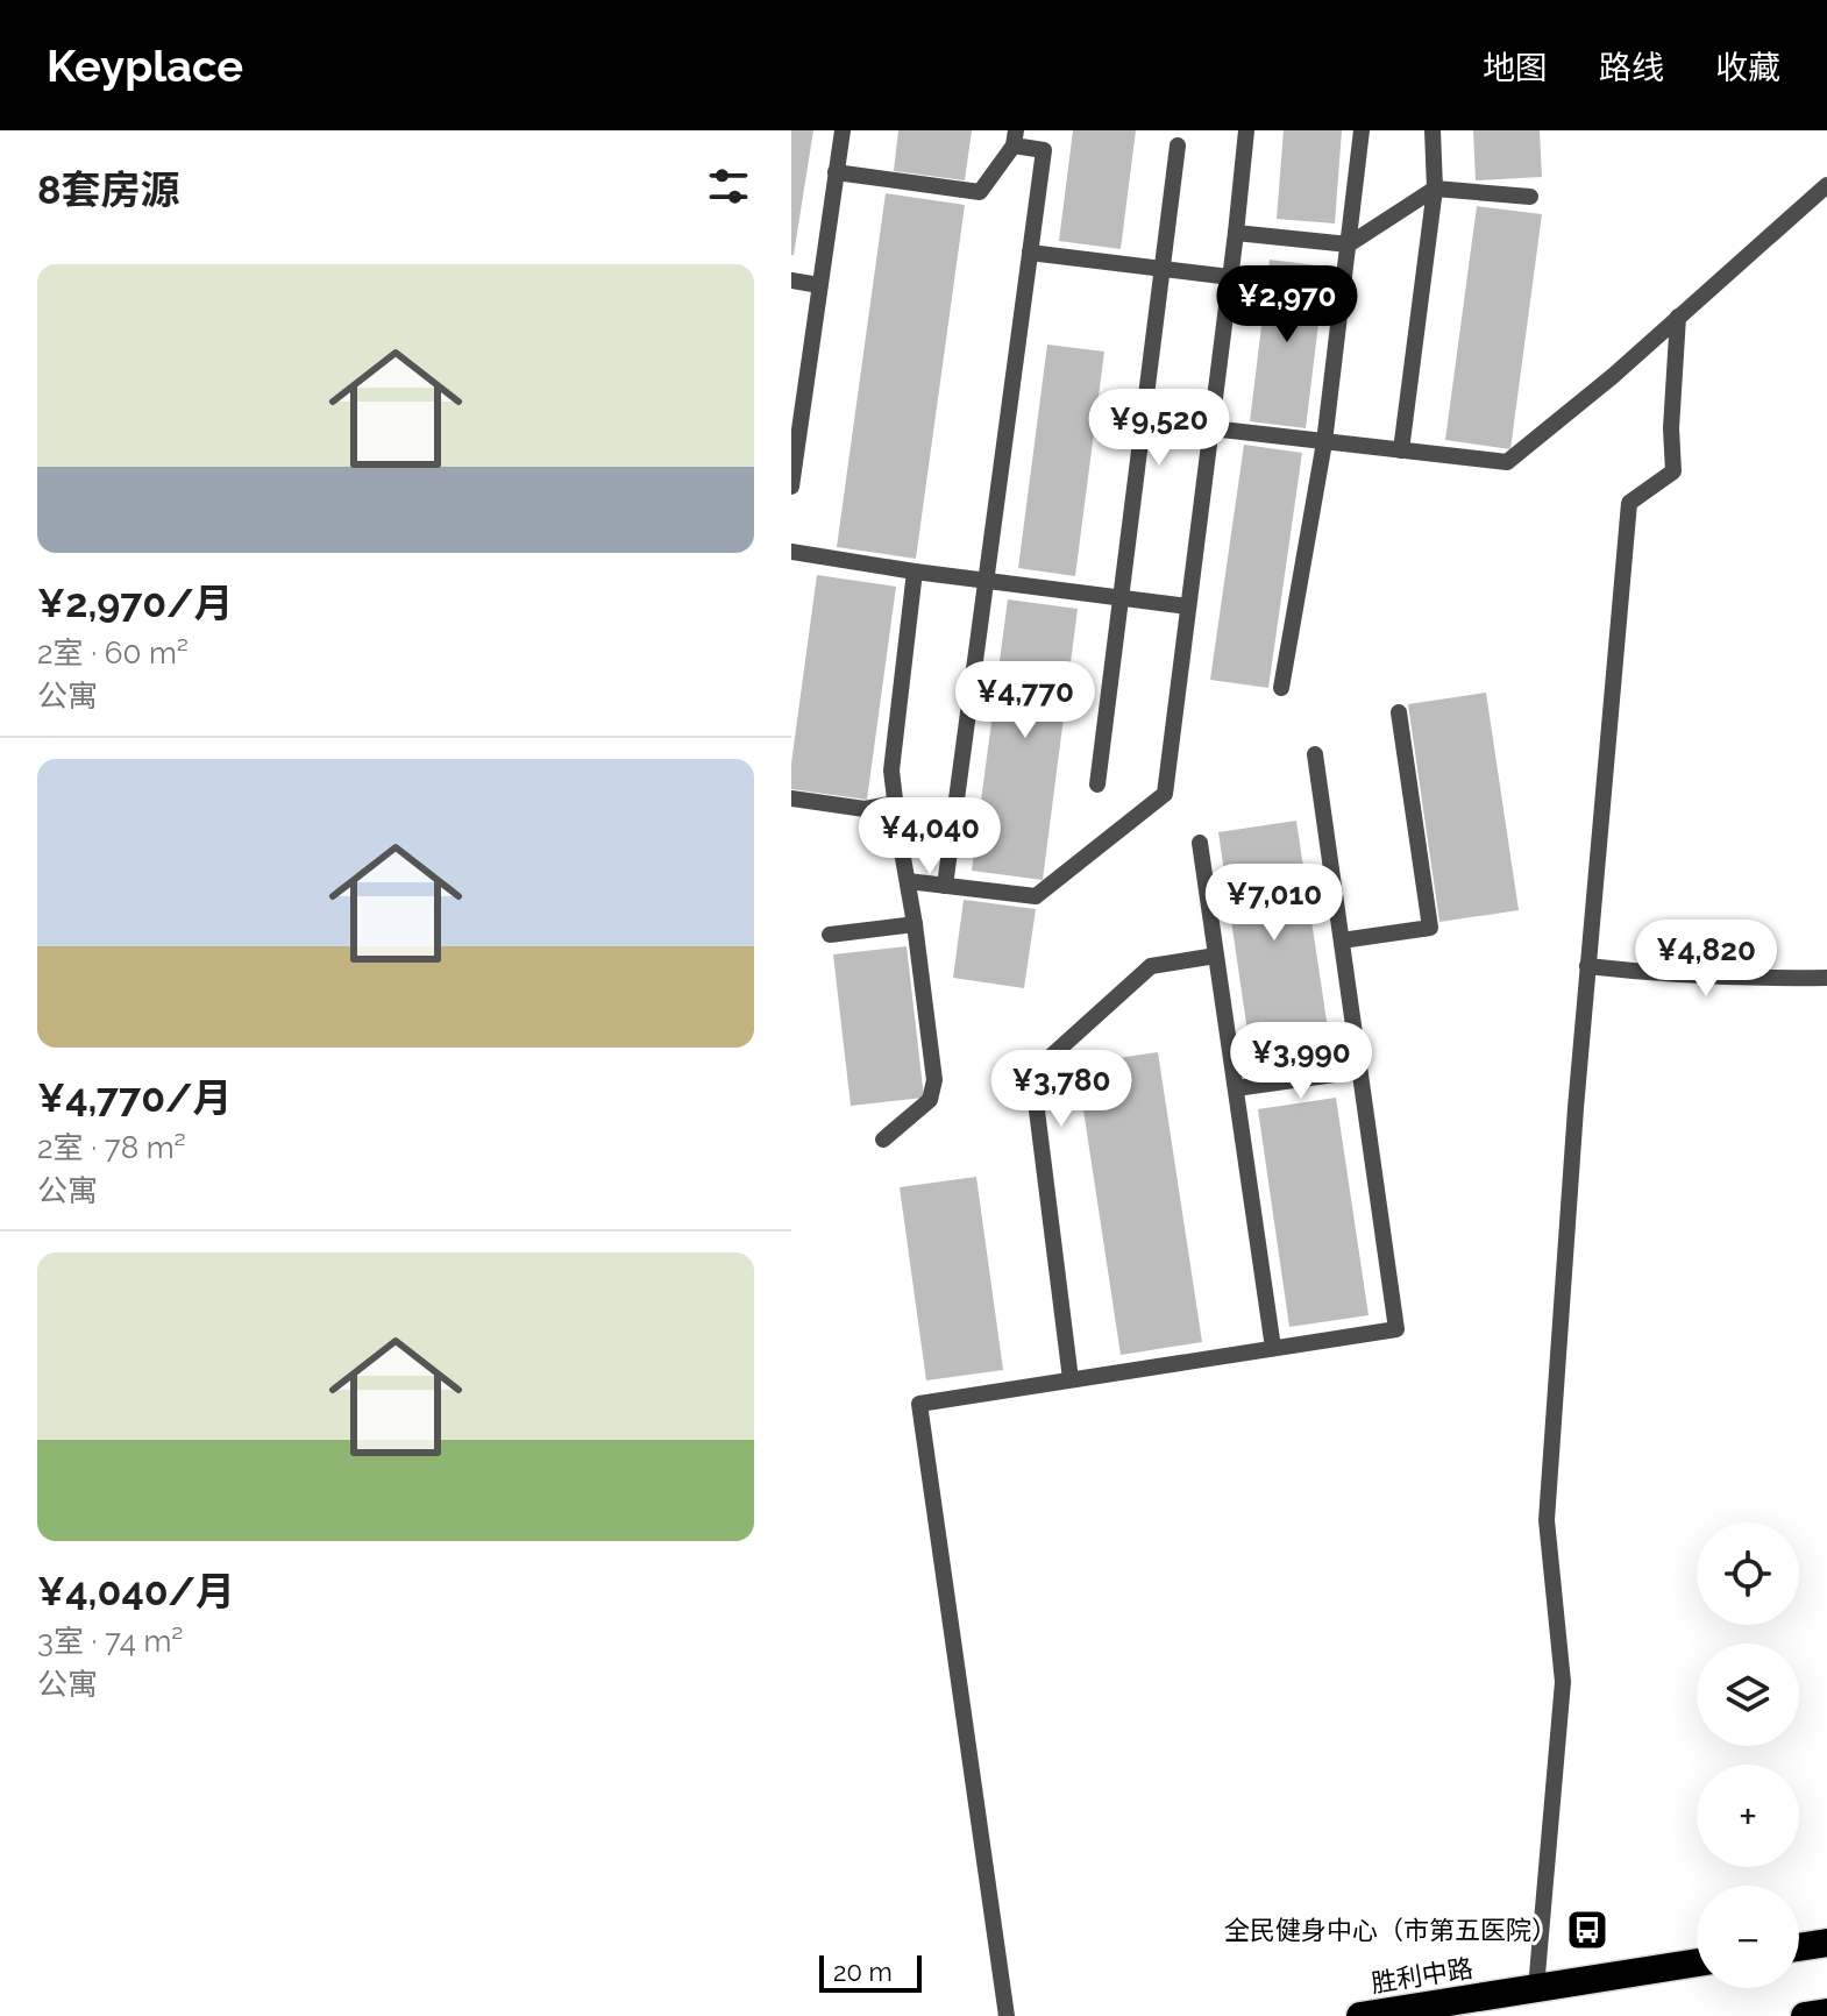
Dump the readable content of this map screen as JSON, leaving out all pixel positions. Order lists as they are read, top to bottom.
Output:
{
  "streets": {
    "highway": ["胜利中路"]
  },
  "places": {
    "bus stop": ["全民健身中心（市第五医院）"]
  },
  "scale_bar": "20 m",
  "page": {
    "header": "Keyplace",
    "nav": ["地图", "路线", "收藏"],
    "heading": "8套房源",
    "list": [
      {
        "name": "¥2,970/月",
        "note": "2室 · 60 m² · 公寓"
      },
      {
        "name": "¥4,770/月",
        "note": "2室 · 78 m² · 公寓"
      },
      {
        "name": "¥4,040/月",
        "note": "3室 · 74 m² · 公寓"
      }
    ],
    "price": [
      "¥2,970",
      "¥9,520",
      "¥4,770",
      "¥4,040",
      "¥7,010",
      "¥4,820",
      "¥3,990",
      "¥3,780"
    ],
    "map_buttons": ["+", "−"],
    "scale": "20 m"
  }
}
